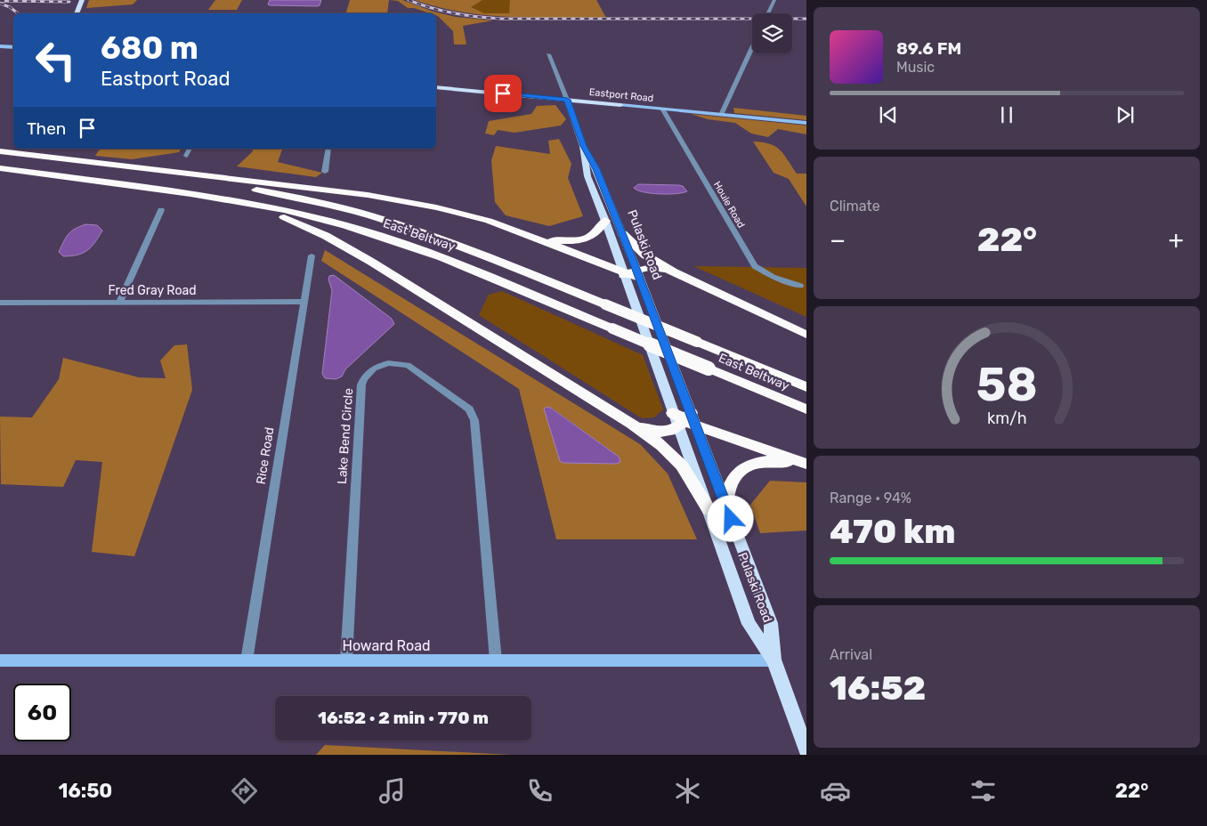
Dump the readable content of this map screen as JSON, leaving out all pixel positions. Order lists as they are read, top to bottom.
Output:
{
  "streets": {
    "highway": ["East Beltway"],
    "main road": ["Eastport Road", "Pulaski Road"],
    "street": [
      "Houle Road",
      "Fred Gray Road",
      "Lake Bend Circle",
      "Rice Road",
      "Howard Road"
    ]
  },
  "crossings": [
    ["Eastport Road", "Houle Road"],
    ["Eastport Road", "Pulaski Road"],
    ["Pulaski Road", "Howard Road"],
    ["Fred Gray Road", "Rice Road"],
    ["Lake Bend Circle", "Howard Road"],
    ["Rice Road", "Howard Road"]
  ],
  "page": {
    "turn": ["680 m", "Eastport Road"],
    "song": ["89.6 FM", "Music"],
    "then": "Then",
    "tile": [
      "Climate",
      ["Range · 94%", "470 km"],
      ["Arrival", "16:52"]
    ],
    "heat": ["−", "22°", "+"],
    "limit": "60",
    "trip": "16:52 · 2 min · 770 m",
    "tabs": ["16:50", "22°"],
    "gauge": ["58", "km/h"]
  }
}
